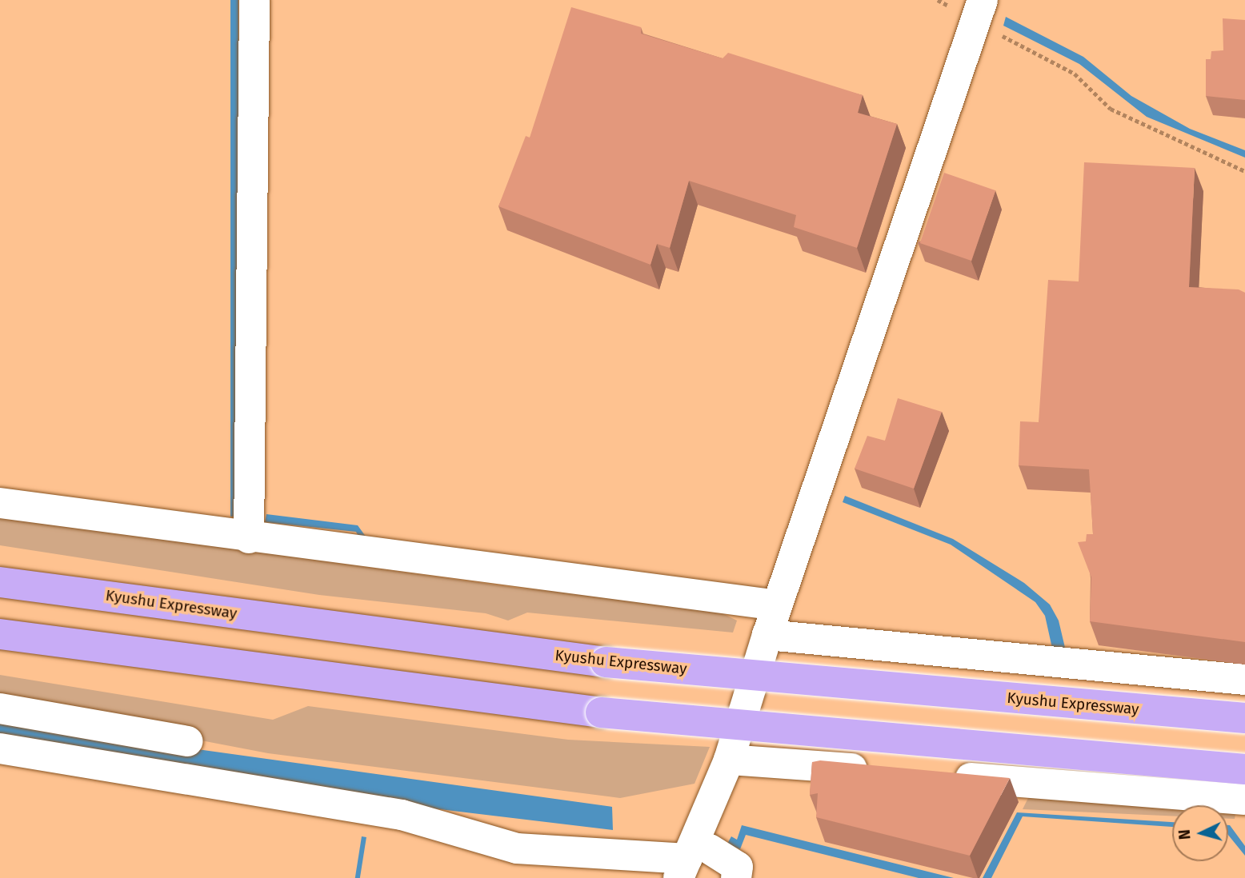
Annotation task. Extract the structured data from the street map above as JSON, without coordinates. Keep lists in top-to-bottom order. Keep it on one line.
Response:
{"streets":{"highway":["Kyushu Expressway"]},"north":"left"}
